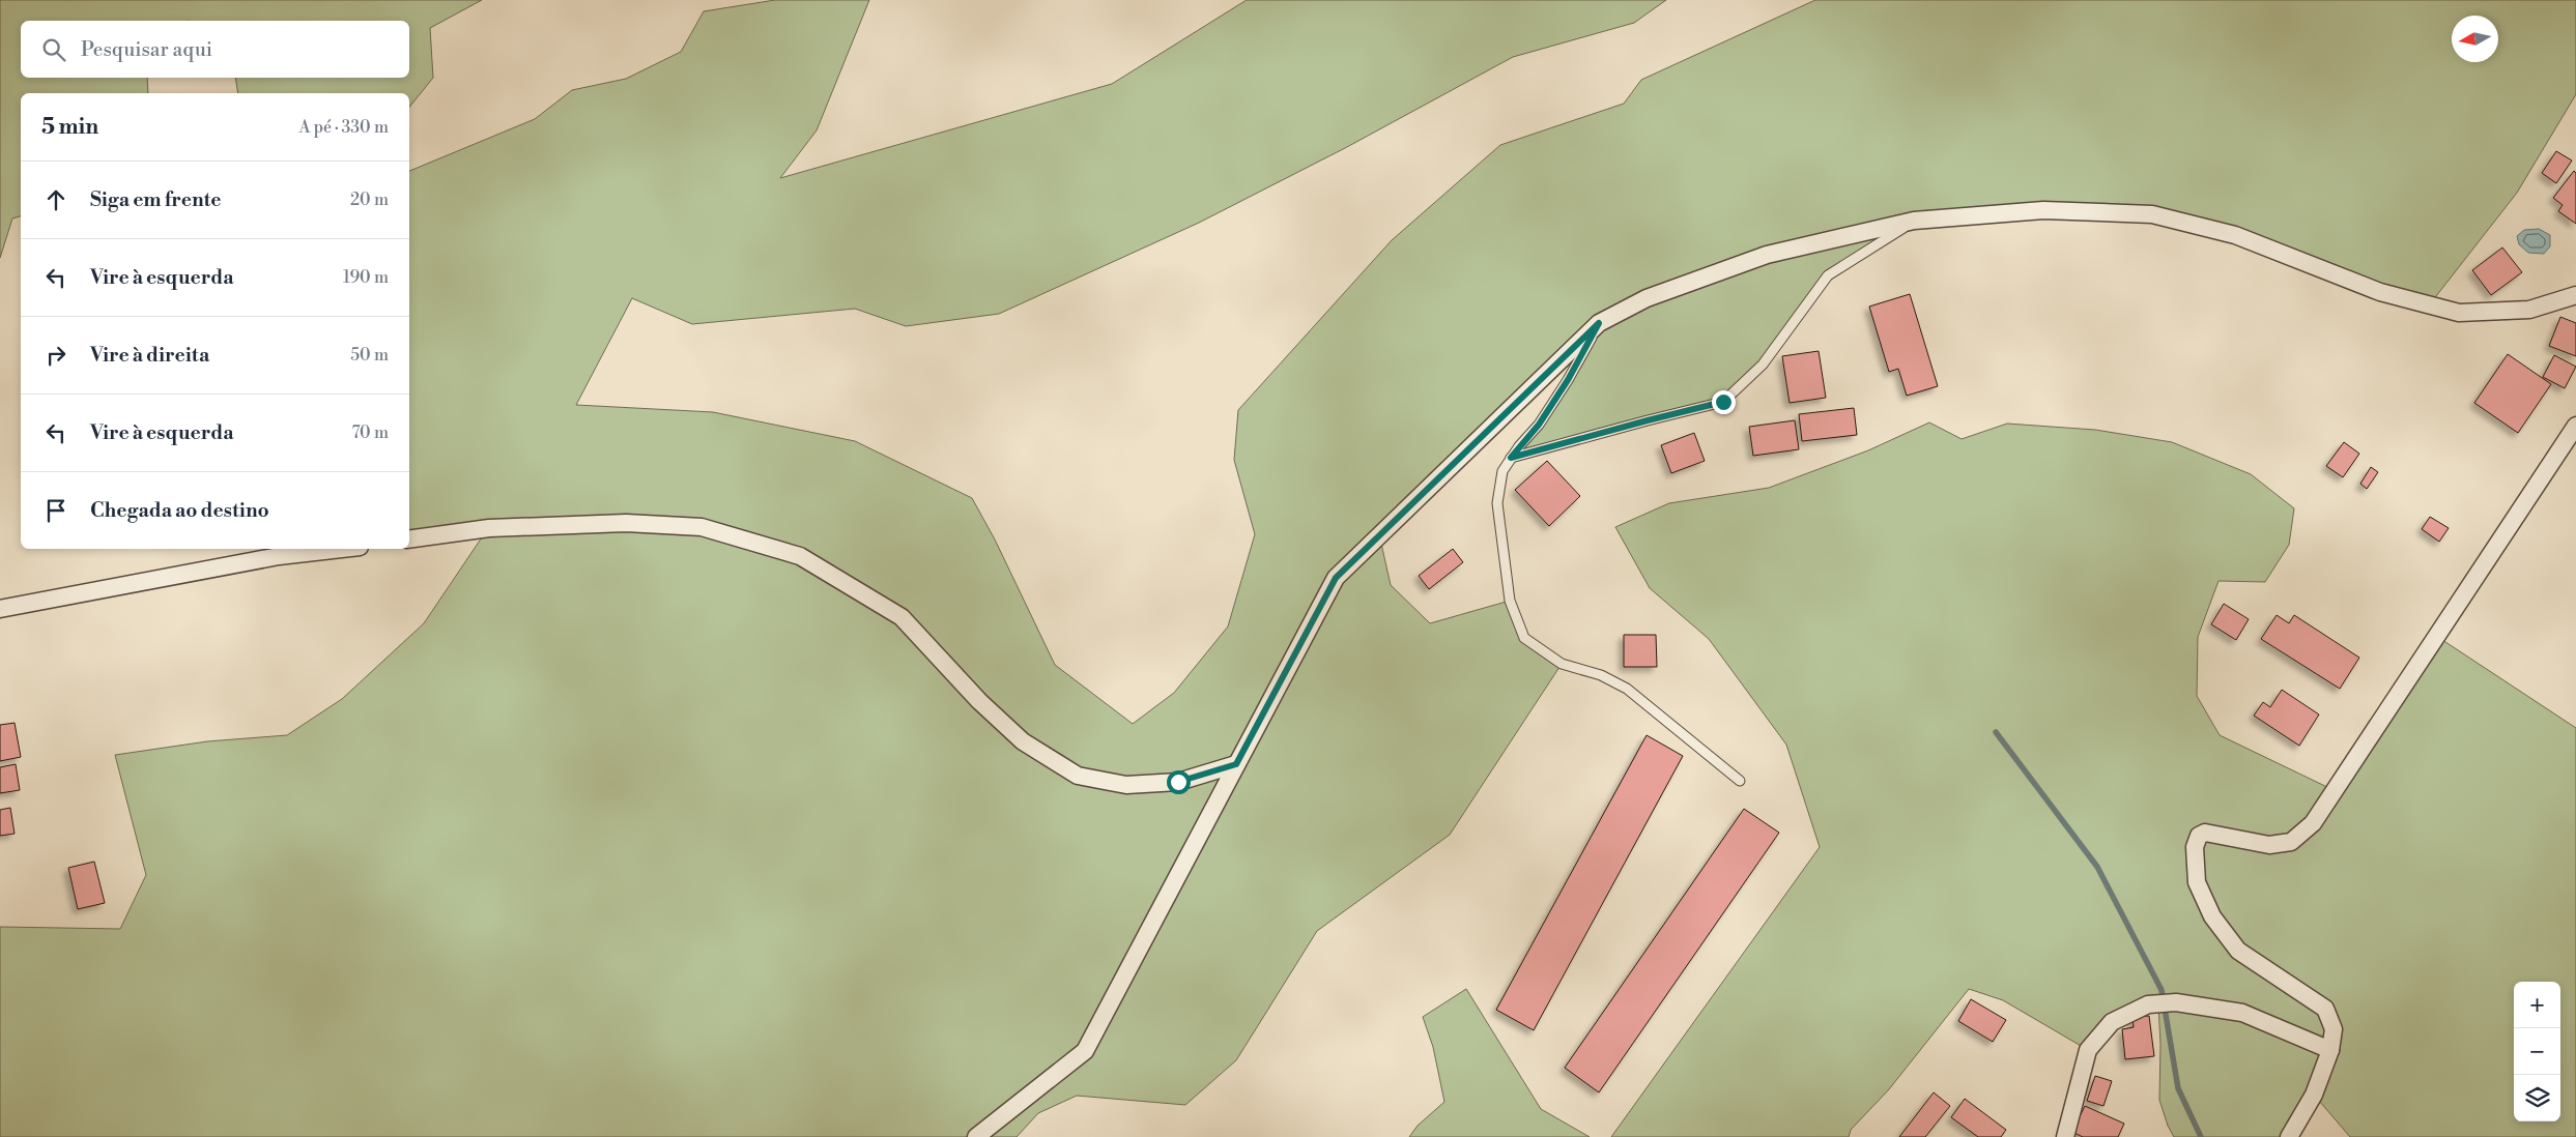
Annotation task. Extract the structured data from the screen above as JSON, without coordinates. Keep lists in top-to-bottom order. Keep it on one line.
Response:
{"north":"left","page":{"search":"Pesquisar aqui","heading":["5 min","A pé · 330 m"],"list":[["Siga em frente","20 m"],["Vire à esquerda","190 m"],["Vire à direita","50 m"],["Vire à esquerda","70 m"],"Chegada ao destino"],"map_buttons":["+","−"]}}
